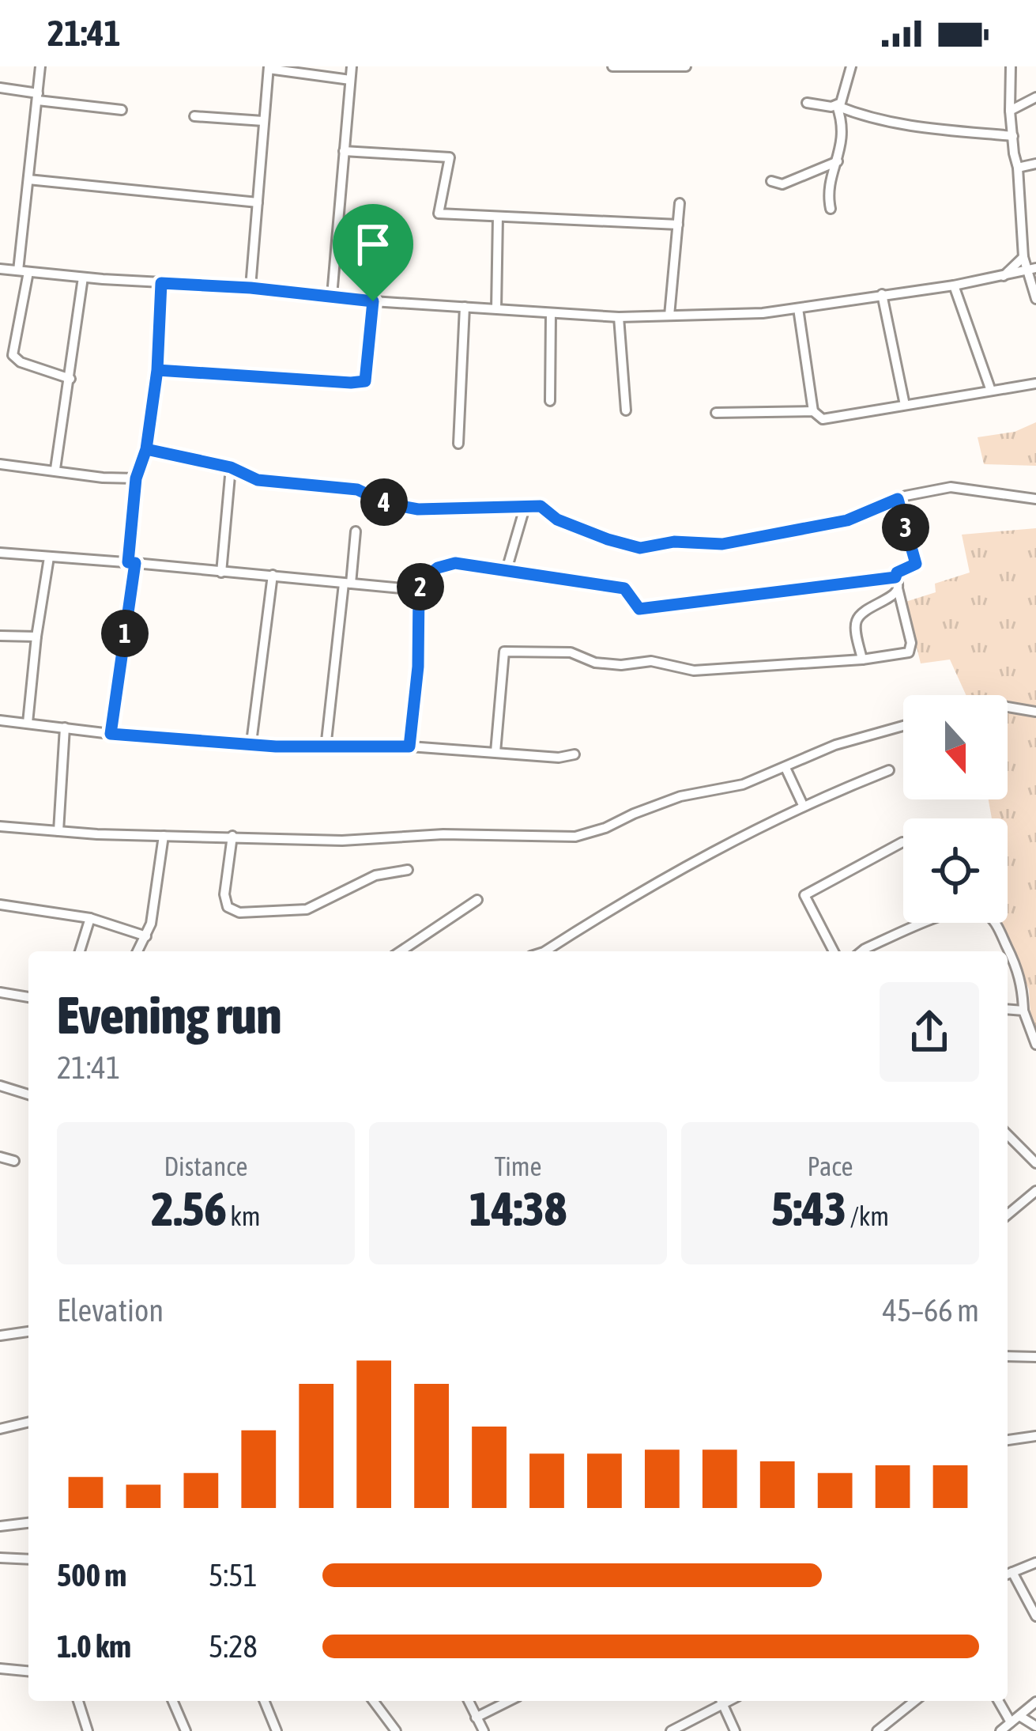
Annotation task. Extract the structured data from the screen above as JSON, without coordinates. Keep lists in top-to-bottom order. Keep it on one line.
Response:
{"north":"bottom","page":{"status":"21:41","pins":["4","3","2","1"],"heading":["Evening run","21:41"],"stats":[["Distance","2.56 km"],["Time","14:38"],["Pace","5:43 /km"]],"chart":["Elevation","45–66 m"],"list":[{"name":"500 m","note":"5:51"},{"name":"1.0 km","note":"5:28"}]}}
